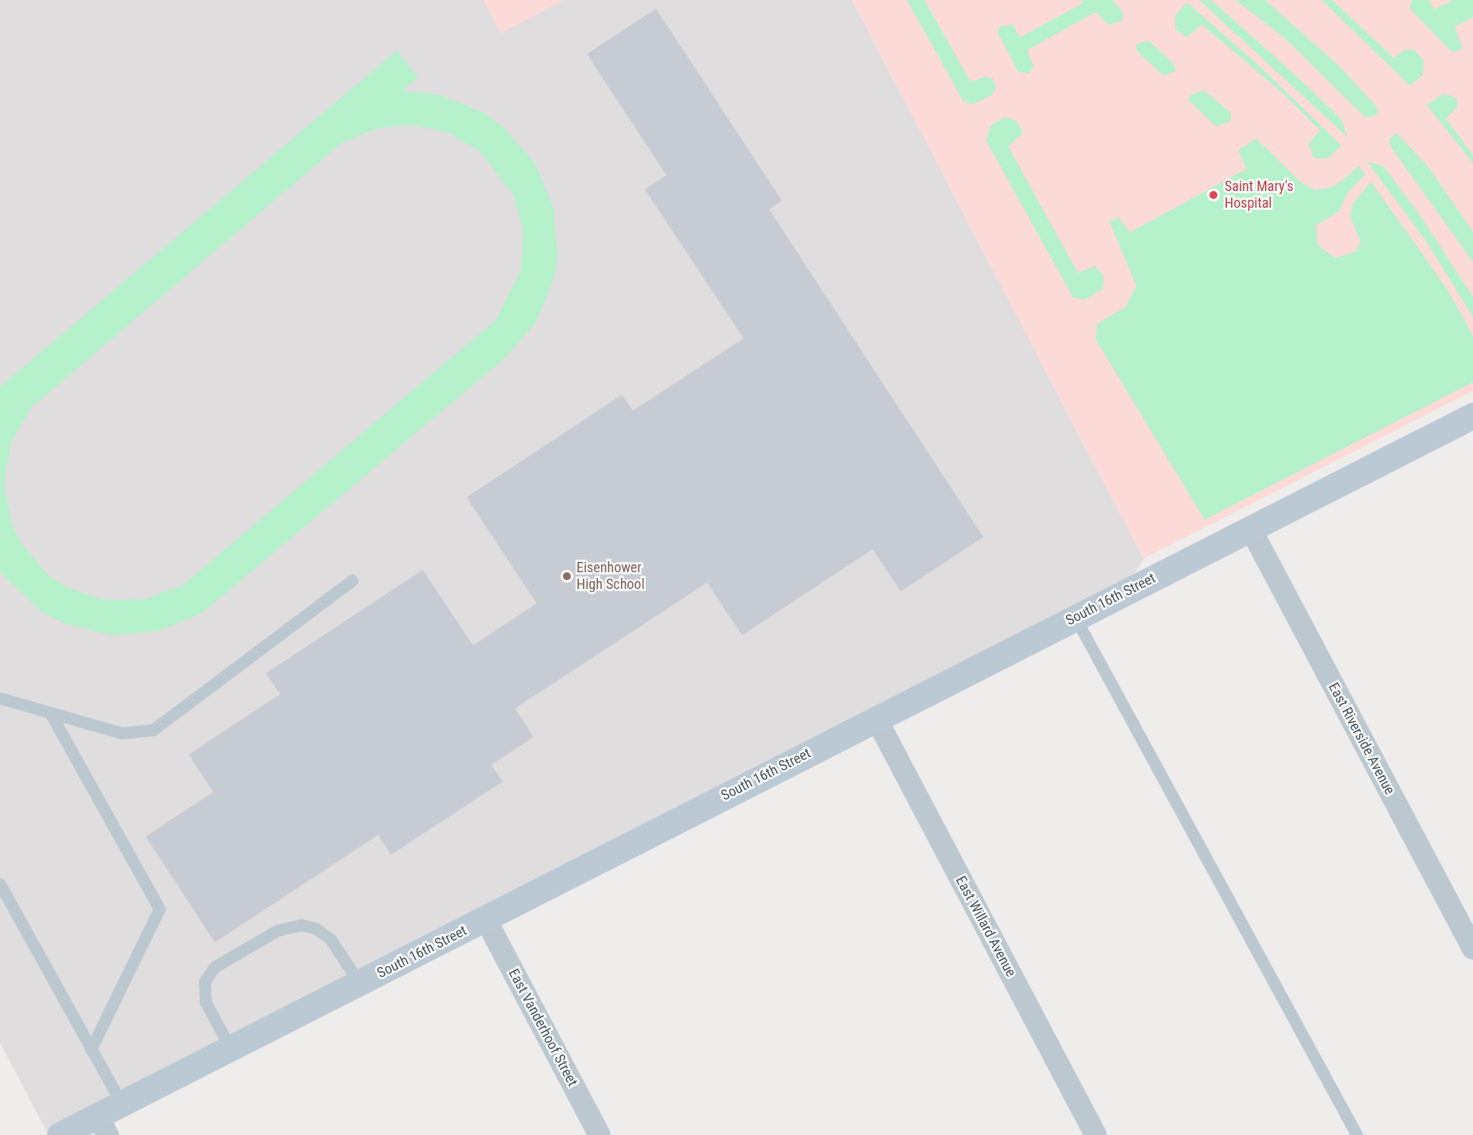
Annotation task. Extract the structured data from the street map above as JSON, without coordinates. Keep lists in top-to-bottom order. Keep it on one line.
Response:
{"streets":{"street":["South 16th Street","East Riverside Avenue","East Willard Avenue","East Vanderhoof Street"]},"crossings":[["South 16th Street","East Riverside Avenue"],["South 16th Street","East Willard Avenue"],["South 16th Street","East Vanderhoof Street"]],"places":["Saint Mary's Hospital","Eisenhower High School"]}
